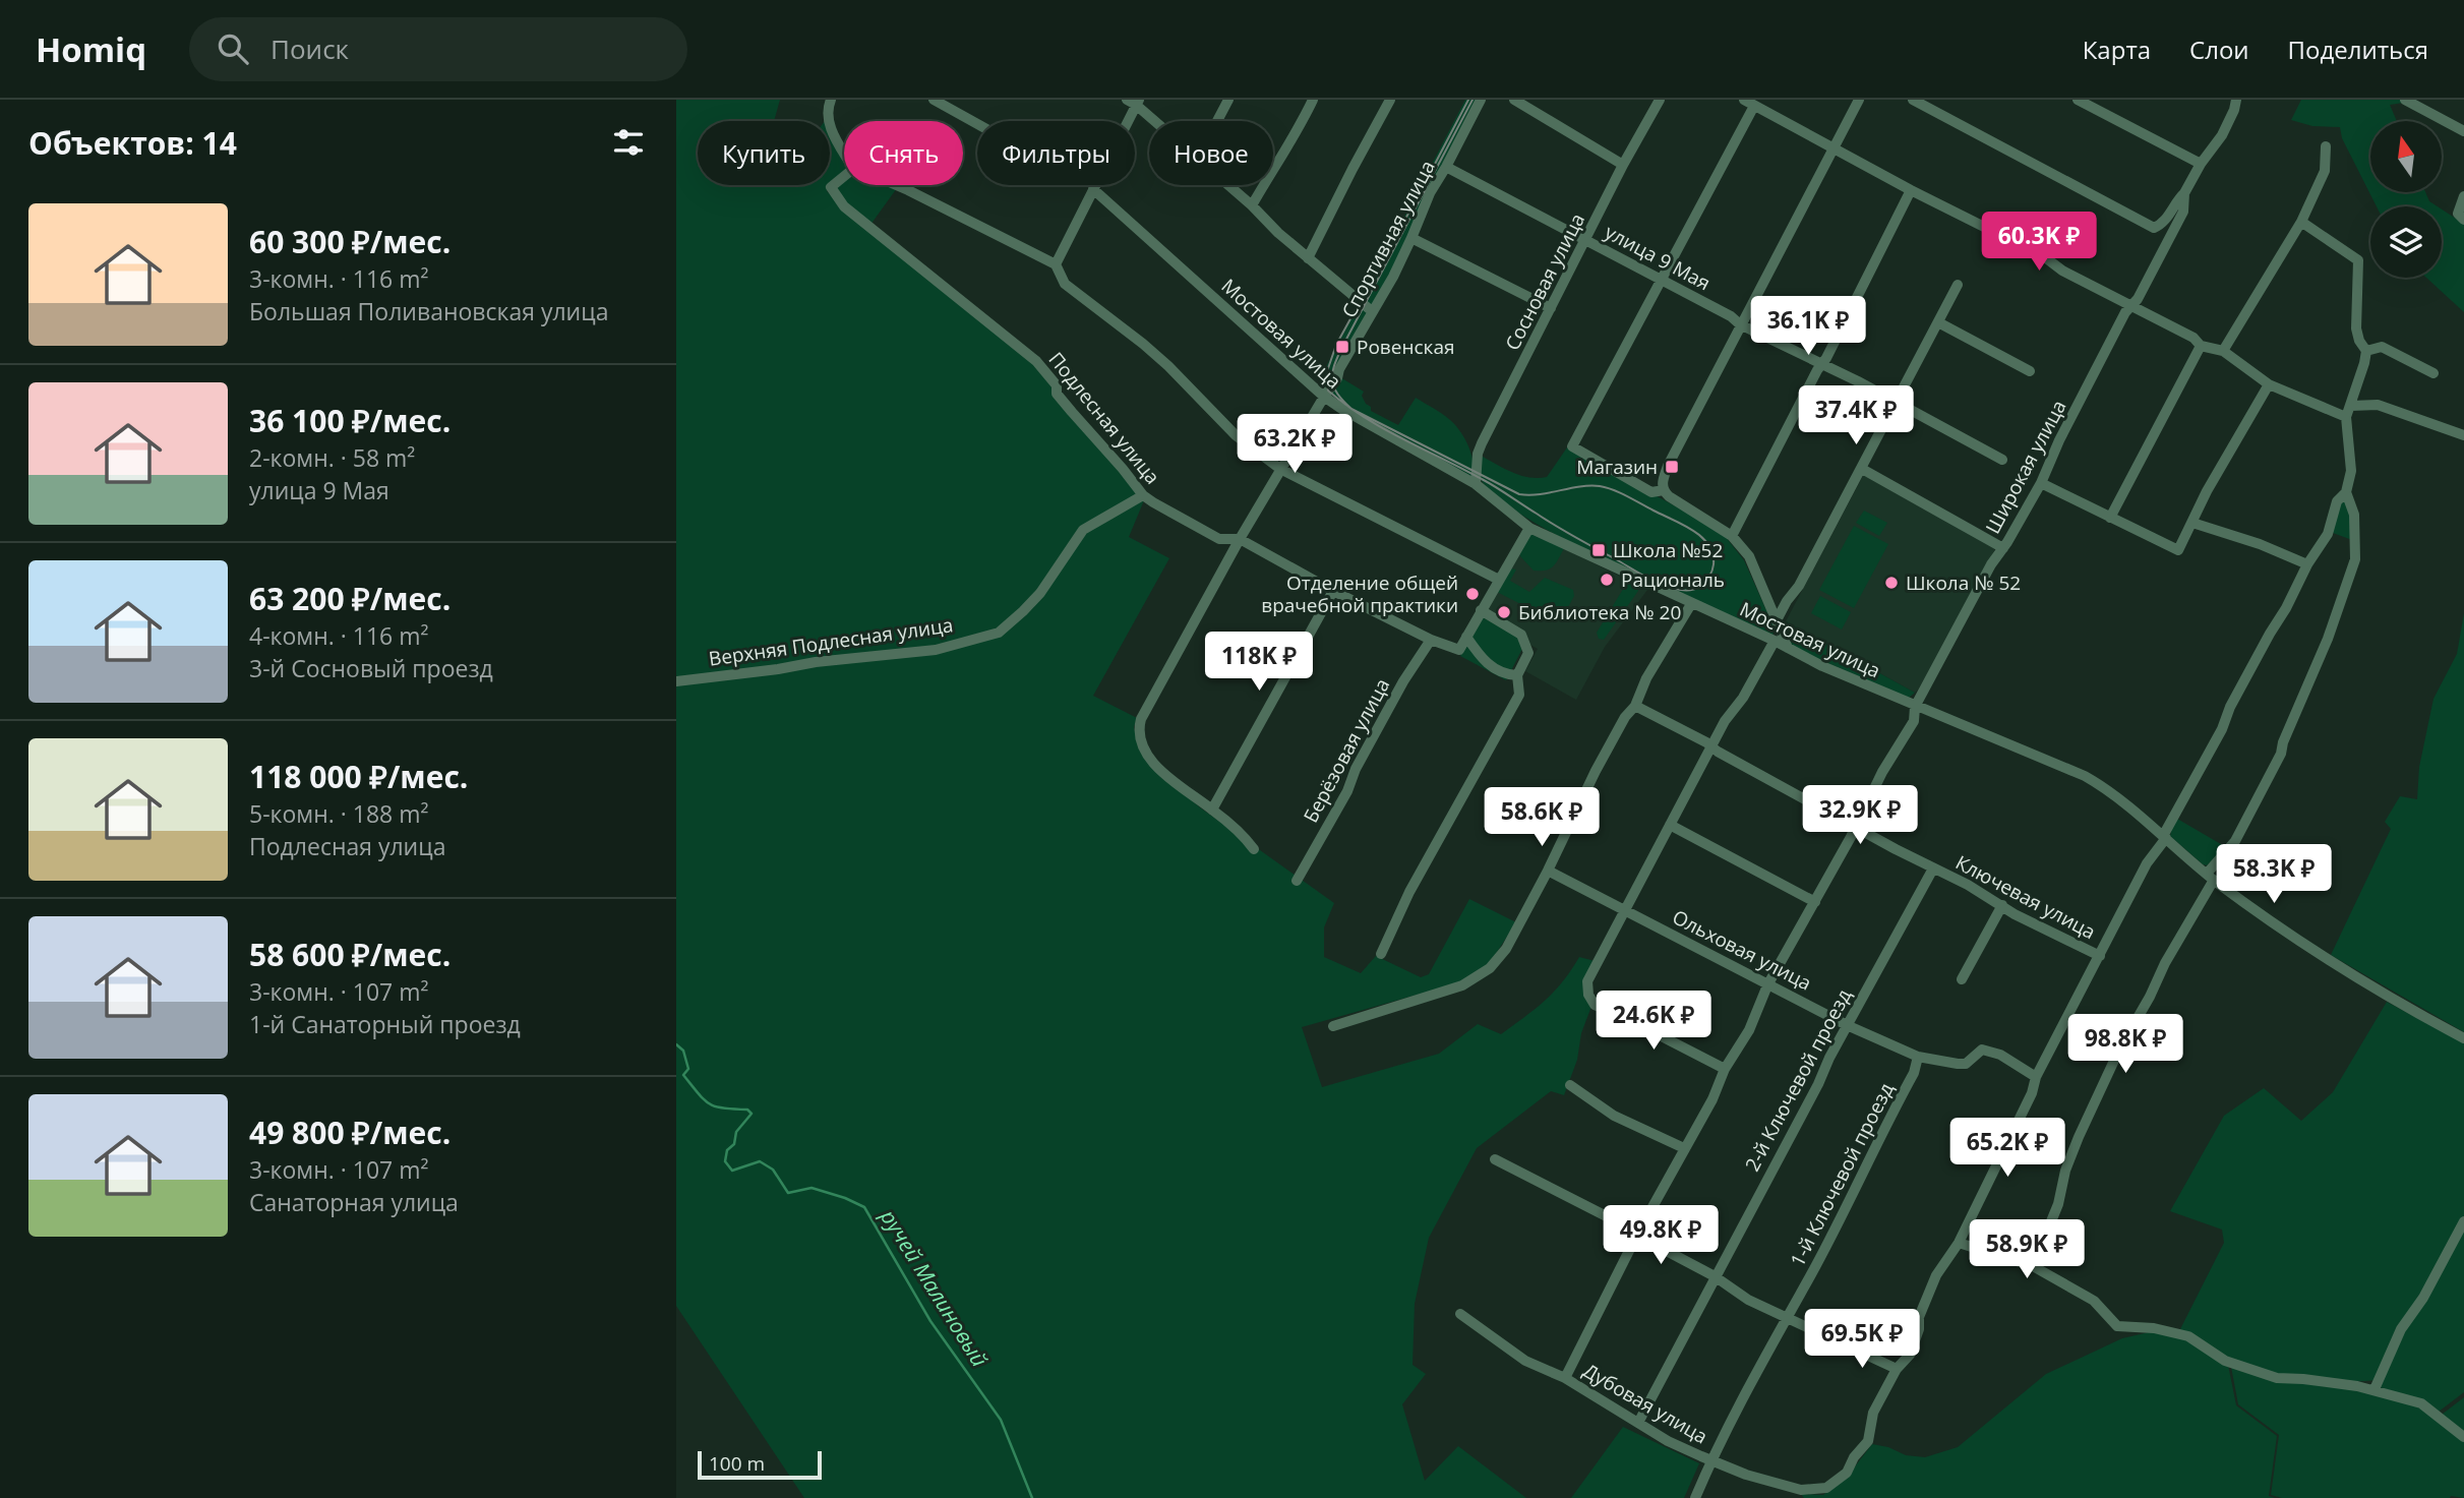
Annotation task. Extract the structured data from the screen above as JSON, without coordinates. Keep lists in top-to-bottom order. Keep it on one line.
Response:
{"streets":{"street":["Спортивная улица","улица 9 Мая","Сосновая улица","Мостовая улица","Подлесная улица","Широкая улица","Верхняя Подлесная улица","Берёзовая улица","Ключевая улица","Ольховая улица","2-й Ключевой проезд","1-й Ключевой проезд","Дубовая улица"]},"crossings":[["Спортивная улица","улица 9 Мая"],["Спортивная улица","Мостовая улица"],["Спортивная улица","Подлесная улица"],["улица 9 Мая","Сосновая улица"],["Сосновая улица","Мостовая улица"],["Мостовая улица","Широкая улица"],["Подлесная улица","Верхняя Подлесная улица"],["Подлесная улица","Берёзовая улица"],["Широкая улица","Ключевая улица"],["Широкая улица","Ольховая улица"],["Широкая улица","Дубовая улица"],["Ключевая улица","2-й Ключевой проезд"],["Ольховая улица","2-й Ключевой проезд"],["Ольховая улица","1-й Ключевой проезд"],["2-й Ключевой проезд","Дубовая улица"],["1-й Ключевой проезд","Дубовая улица"]],"water":["ручей Малиновый"],"places":{"transit":["Ровенская","Магазин","Школа №52"],"other":["Рациональ","Школа № 52","Отделение общей врачебной практики","Библиотека № 20"]},"scale_bar":"100 m","north":"top","page":{"header":"Homiq","search":"Поиск","nav":["Карта","Слои","Поделиться"],"heading":"Объектов: 14","chip":["Купить","Снять","Фильтры","Новое"],"list":[{"name":"60 300 ₽/мес.","note":"3-комн. · 116 m² · Большая Поливановская улица"},{"name":"36 100 ₽/мес.","note":"2-комн. · 58 m² · улица 9 Мая"},{"name":"63 200 ₽/мес.","note":"4-комн. · 116 m² · 3-й Сосновый проезд"},{"name":"118 000 ₽/мес.","note":"5-комн. · 188 m² · Подлесная улица"},{"name":"58 600 ₽/мес.","note":"3-комн. · 107 m² · 1-й Санаторный проезд"},{"name":"49 800 ₽/мес.","note":"3-комн. · 107 m² · Санаторная улица"}],"price":["60.3K ₽","36.1K ₽","37.4K ₽","63.2K ₽","118K ₽","32.9K ₽","58.6K ₽","58.3K ₽","24.6K ₽","98.8K ₽","65.2K ₽","49.8K ₽","58.9K ₽","69.5K ₽"],"scale":"100 m"}}
